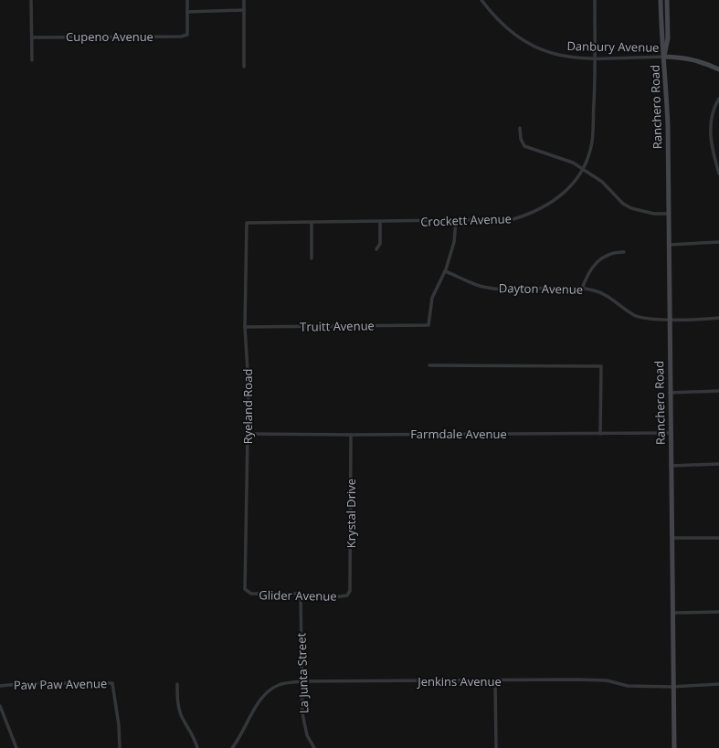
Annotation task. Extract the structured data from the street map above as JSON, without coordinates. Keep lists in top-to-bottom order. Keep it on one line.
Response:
{"streets":{"main road":["Danbury Avenue","Ranchero Road"],"street":["Cupeno Avenue","Crockett Avenue","Dayton Avenue","Truitt Avenue","Ryeland Road","Farmdale Avenue","Krystal Drive","Glider Avenue","La Junta Street","Jenkins Avenue","Paw Paw Avenue"]},"crossings":[["Danbury Avenue","Ranchero Road"],["Danbury Avenue","Crockett Avenue"],["Ranchero Road","Dayton Avenue"],["Ranchero Road","Farmdale Avenue"],["Ranchero Road","Jenkins Avenue"],["Crockett Avenue","Ryeland Road"],["Dayton Avenue","Truitt Avenue"],["Truitt Avenue","Ryeland Road"],["Ryeland Road","Farmdale Avenue"],["Ryeland Road","Glider Avenue"],["Farmdale Avenue","Krystal Drive"],["Krystal Drive","Glider Avenue"],["Glider Avenue","La Junta Street"],["La Junta Street","Jenkins Avenue"]]}
